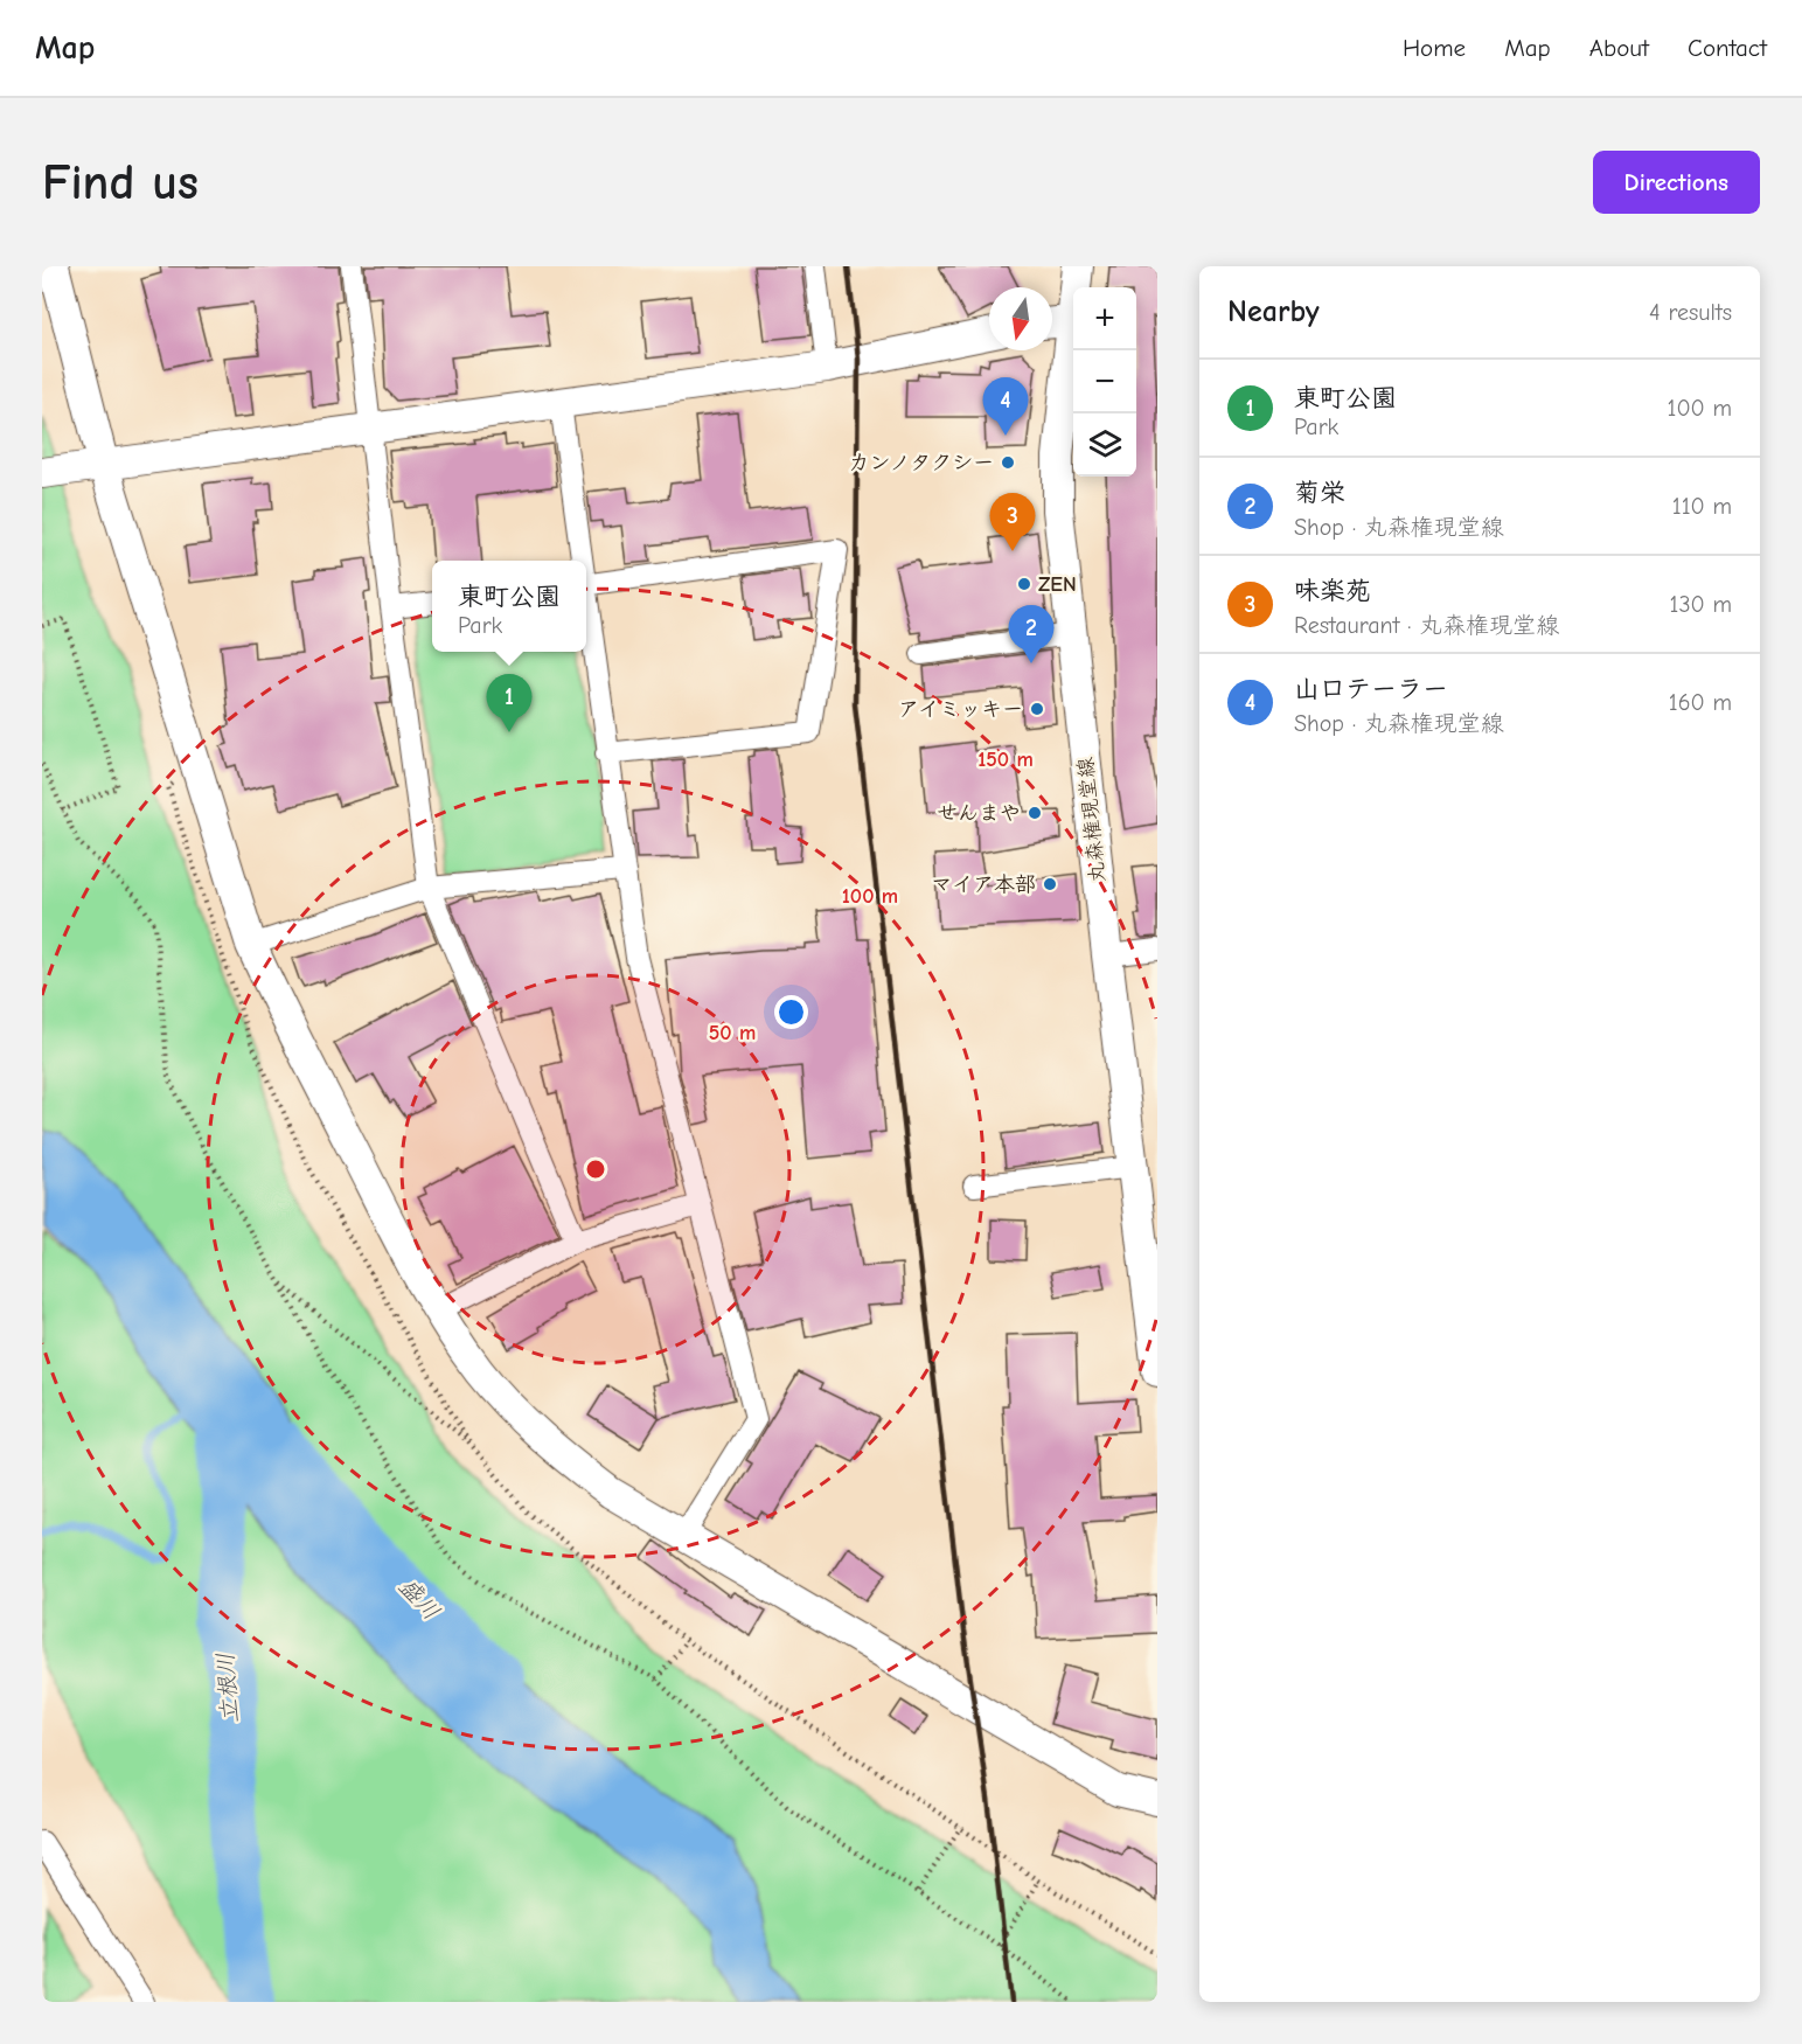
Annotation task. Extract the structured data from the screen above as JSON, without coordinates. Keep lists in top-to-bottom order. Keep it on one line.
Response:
{"streets":{"street":["丸森権現堂線"]},"water":["盛川","立根川"],"places":["カンノタクシー","ZEN","アイミッキー","せんまや","マイア本部"],"north":"bottom","page":{"header":"Map","nav":["Home","Map","About","Contact"],"buttons":"Directions","title":"Find us","heading":["Nearby","4 results"],"map_buttons":["+","−"],"list":[{"mark":"1","name":"東町公園","note":"Park","value":"100 m"},{"mark":"2","name":"菊栄","note":"Shop · 丸森権現堂線","value":"110 m"},{"mark":"3","name":"味楽苑","note":"Restaurant · 丸森権現堂線","value":"130 m"},{"mark":"4","name":"山口テーラー","note":"Shop · 丸森権現堂線","value":"160 m"}],"pins":["4","3","2","1"],"popup":["東町公園","Park"]},"rings":["150 m","100 m","50 m"]}
